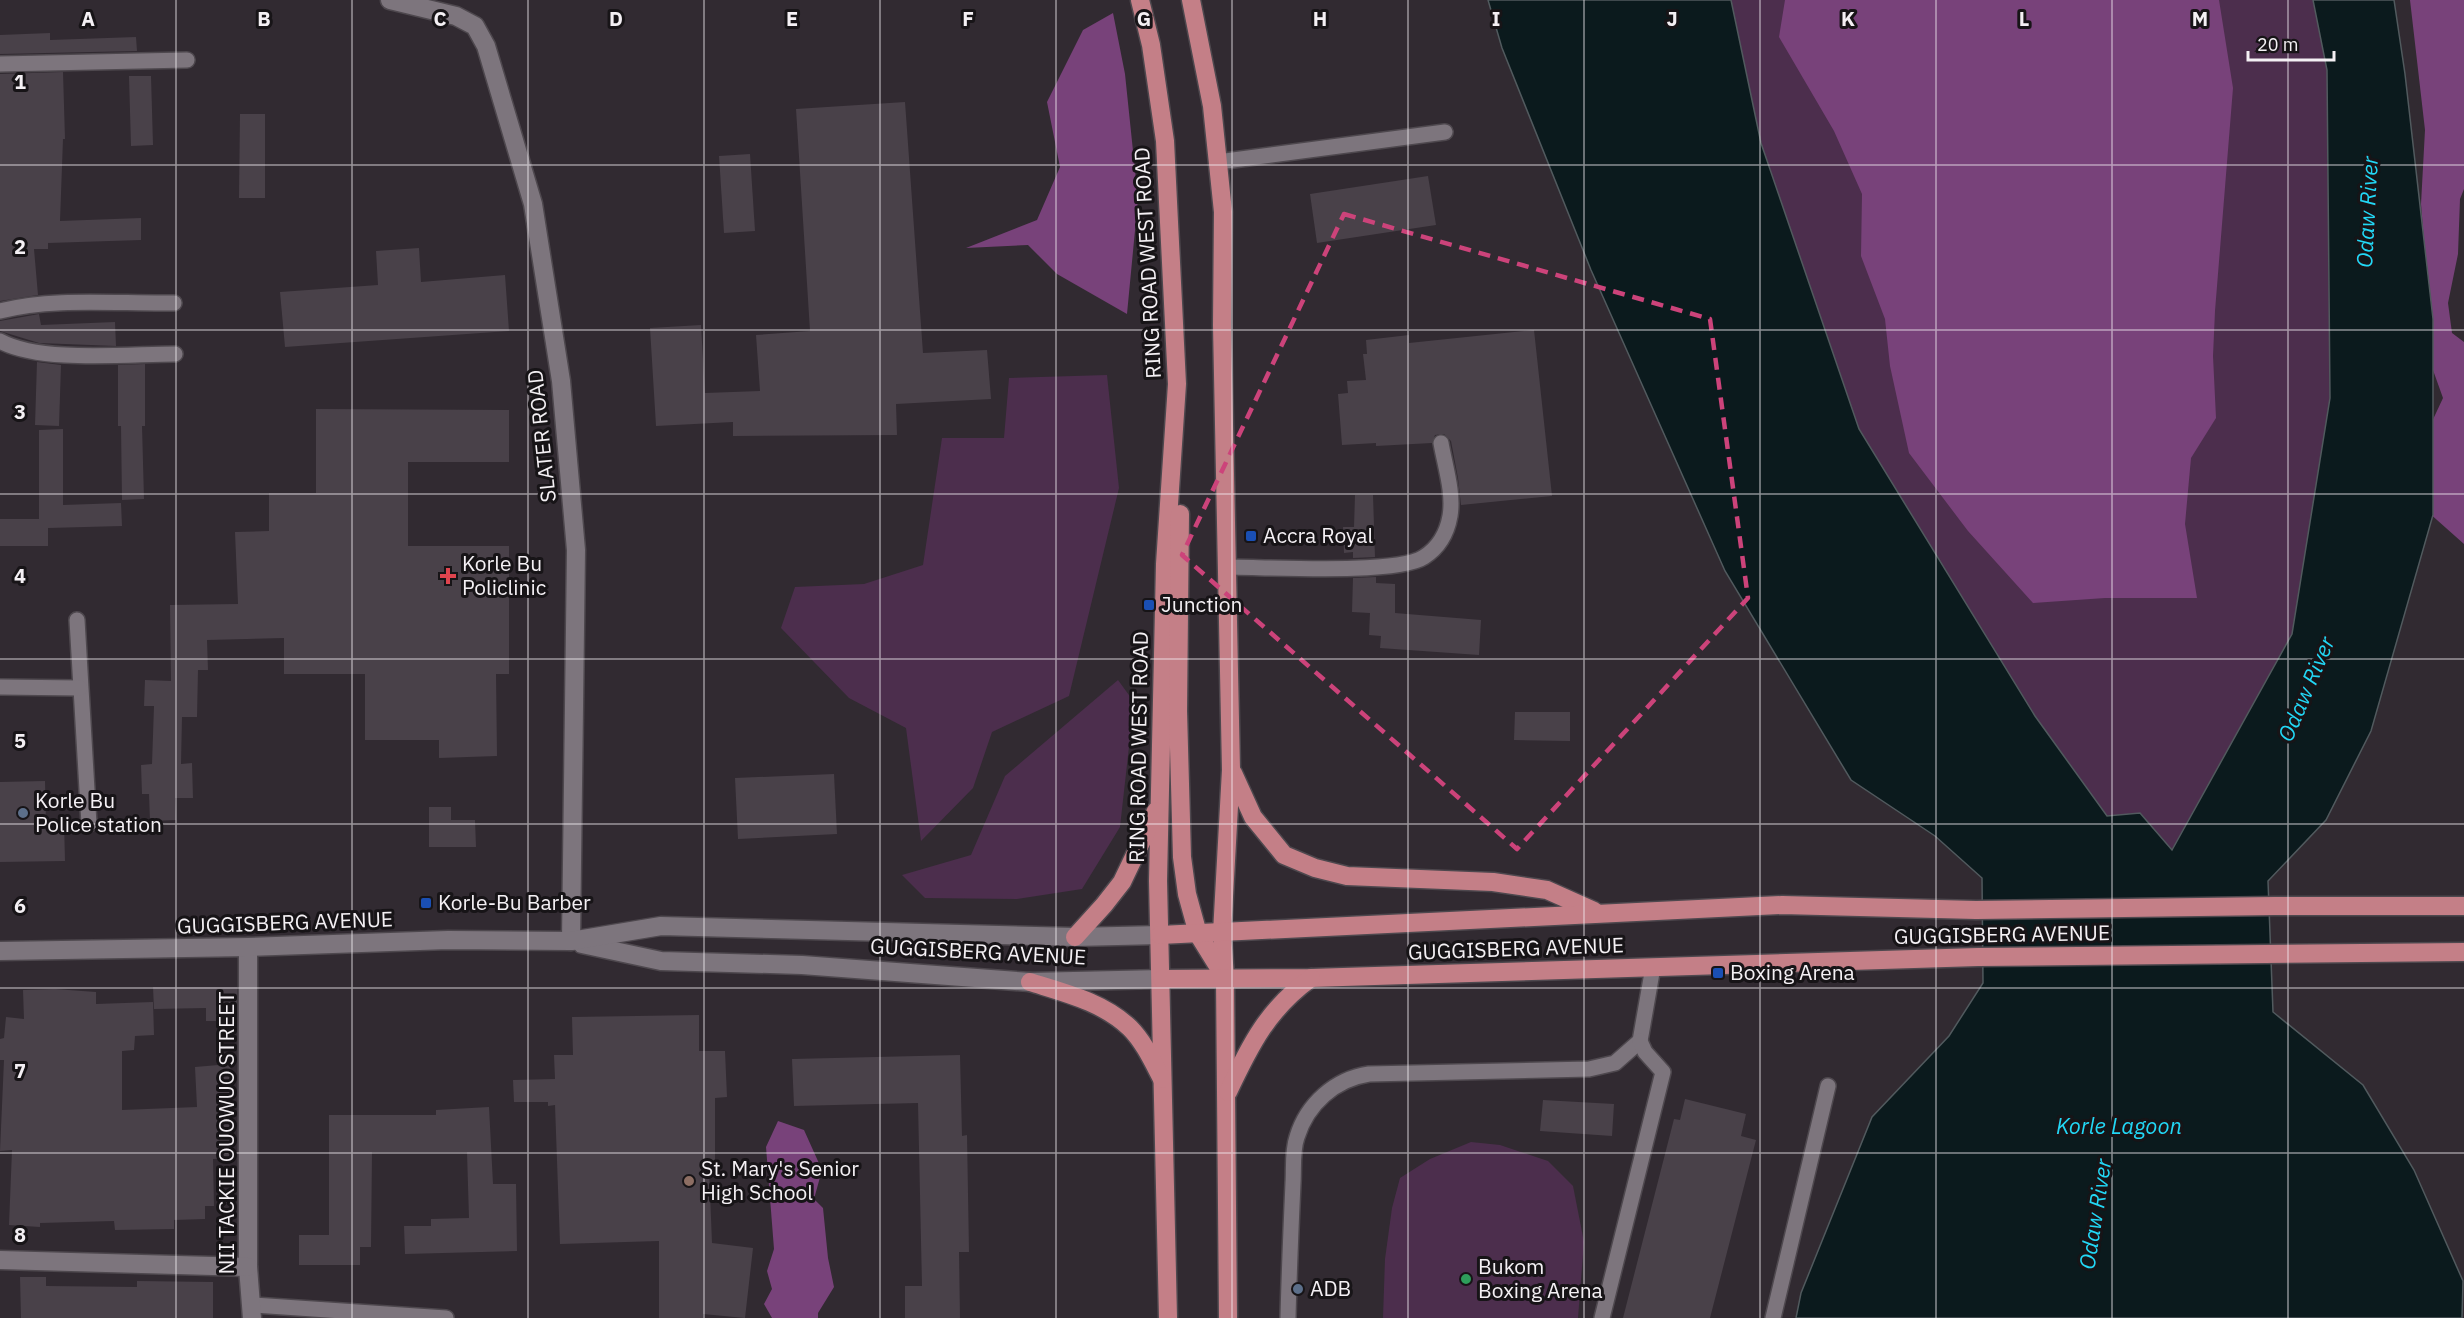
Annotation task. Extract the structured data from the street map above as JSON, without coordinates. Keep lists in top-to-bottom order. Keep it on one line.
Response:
{"streets":{"main road":["RING ROAD WEST ROAD","SLATER ROAD","GUGGISBERG AVENUE","NII TACKIE OUOWUO STREET"]},"crossings":[["RING ROAD WEST ROAD","GUGGISBERG AVENUE"],["SLATER ROAD","GUGGISBERG AVENUE"],["GUGGISBERG AVENUE","NII TACKIE OUOWUO STREET"]],"water":["Odaw River","Korle Lagoon"],"places":{"transit":["Accra Royal","Junction","Korle-Bu Barber","Boxing Arena"],"health":["Korle Bu Policlinic"],"other":["Korle Bu Police station","St. Mary's Senior High School","Bukom Boxing Arena","ADB"]},"scale_bar":"20 m","grid":{"columns":["A","B","C","D","E","F","G","H","I","J","K","L","M"],"rows":["1","2","3","4","5","6","7","8"]}}
